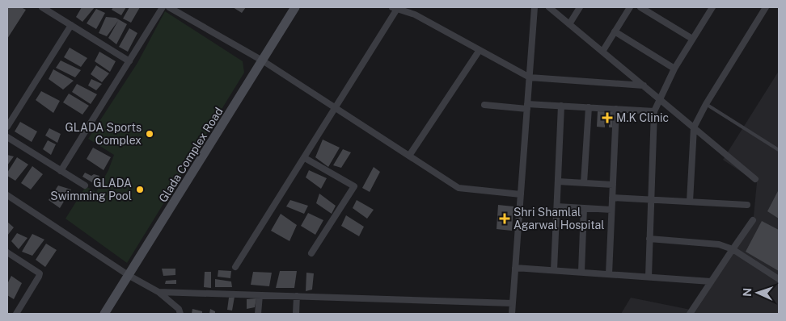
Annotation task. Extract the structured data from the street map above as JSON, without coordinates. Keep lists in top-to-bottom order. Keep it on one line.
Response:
{"streets":{"street":["Glada Complex Road"]},"places":{"health":["M.K Clinic","Shri Shamlal Agarwal Hospital"],"other":["GLADA Sports Complex","GLADA Swimming Pool"]},"north":"left"}
